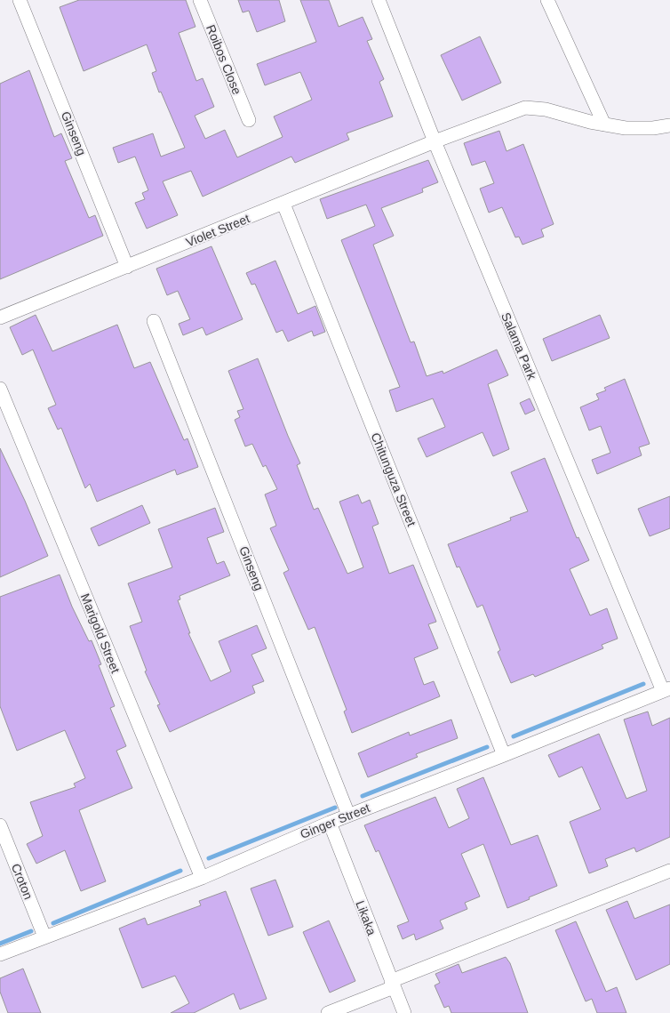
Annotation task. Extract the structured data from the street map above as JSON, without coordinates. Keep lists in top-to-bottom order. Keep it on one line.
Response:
{"streets":{"street":["Roibos Close","Ginseng","Violet Street","Salama Park","Chitunguza Street","Marigold Street","Ginger Street","Croton","Likaka"]},"crossings":[["Ginseng","Violet Street"],["Ginseng","Ginger Street"],["Violet Street","Salama Park"],["Violet Street","Chitunguza Street"],["Salama Park","Ginger Street"],["Chitunguza Street","Ginger Street"],["Marigold Street","Ginger Street"],["Ginger Street","Croton"],["Ginger Street","Likaka"]]}
